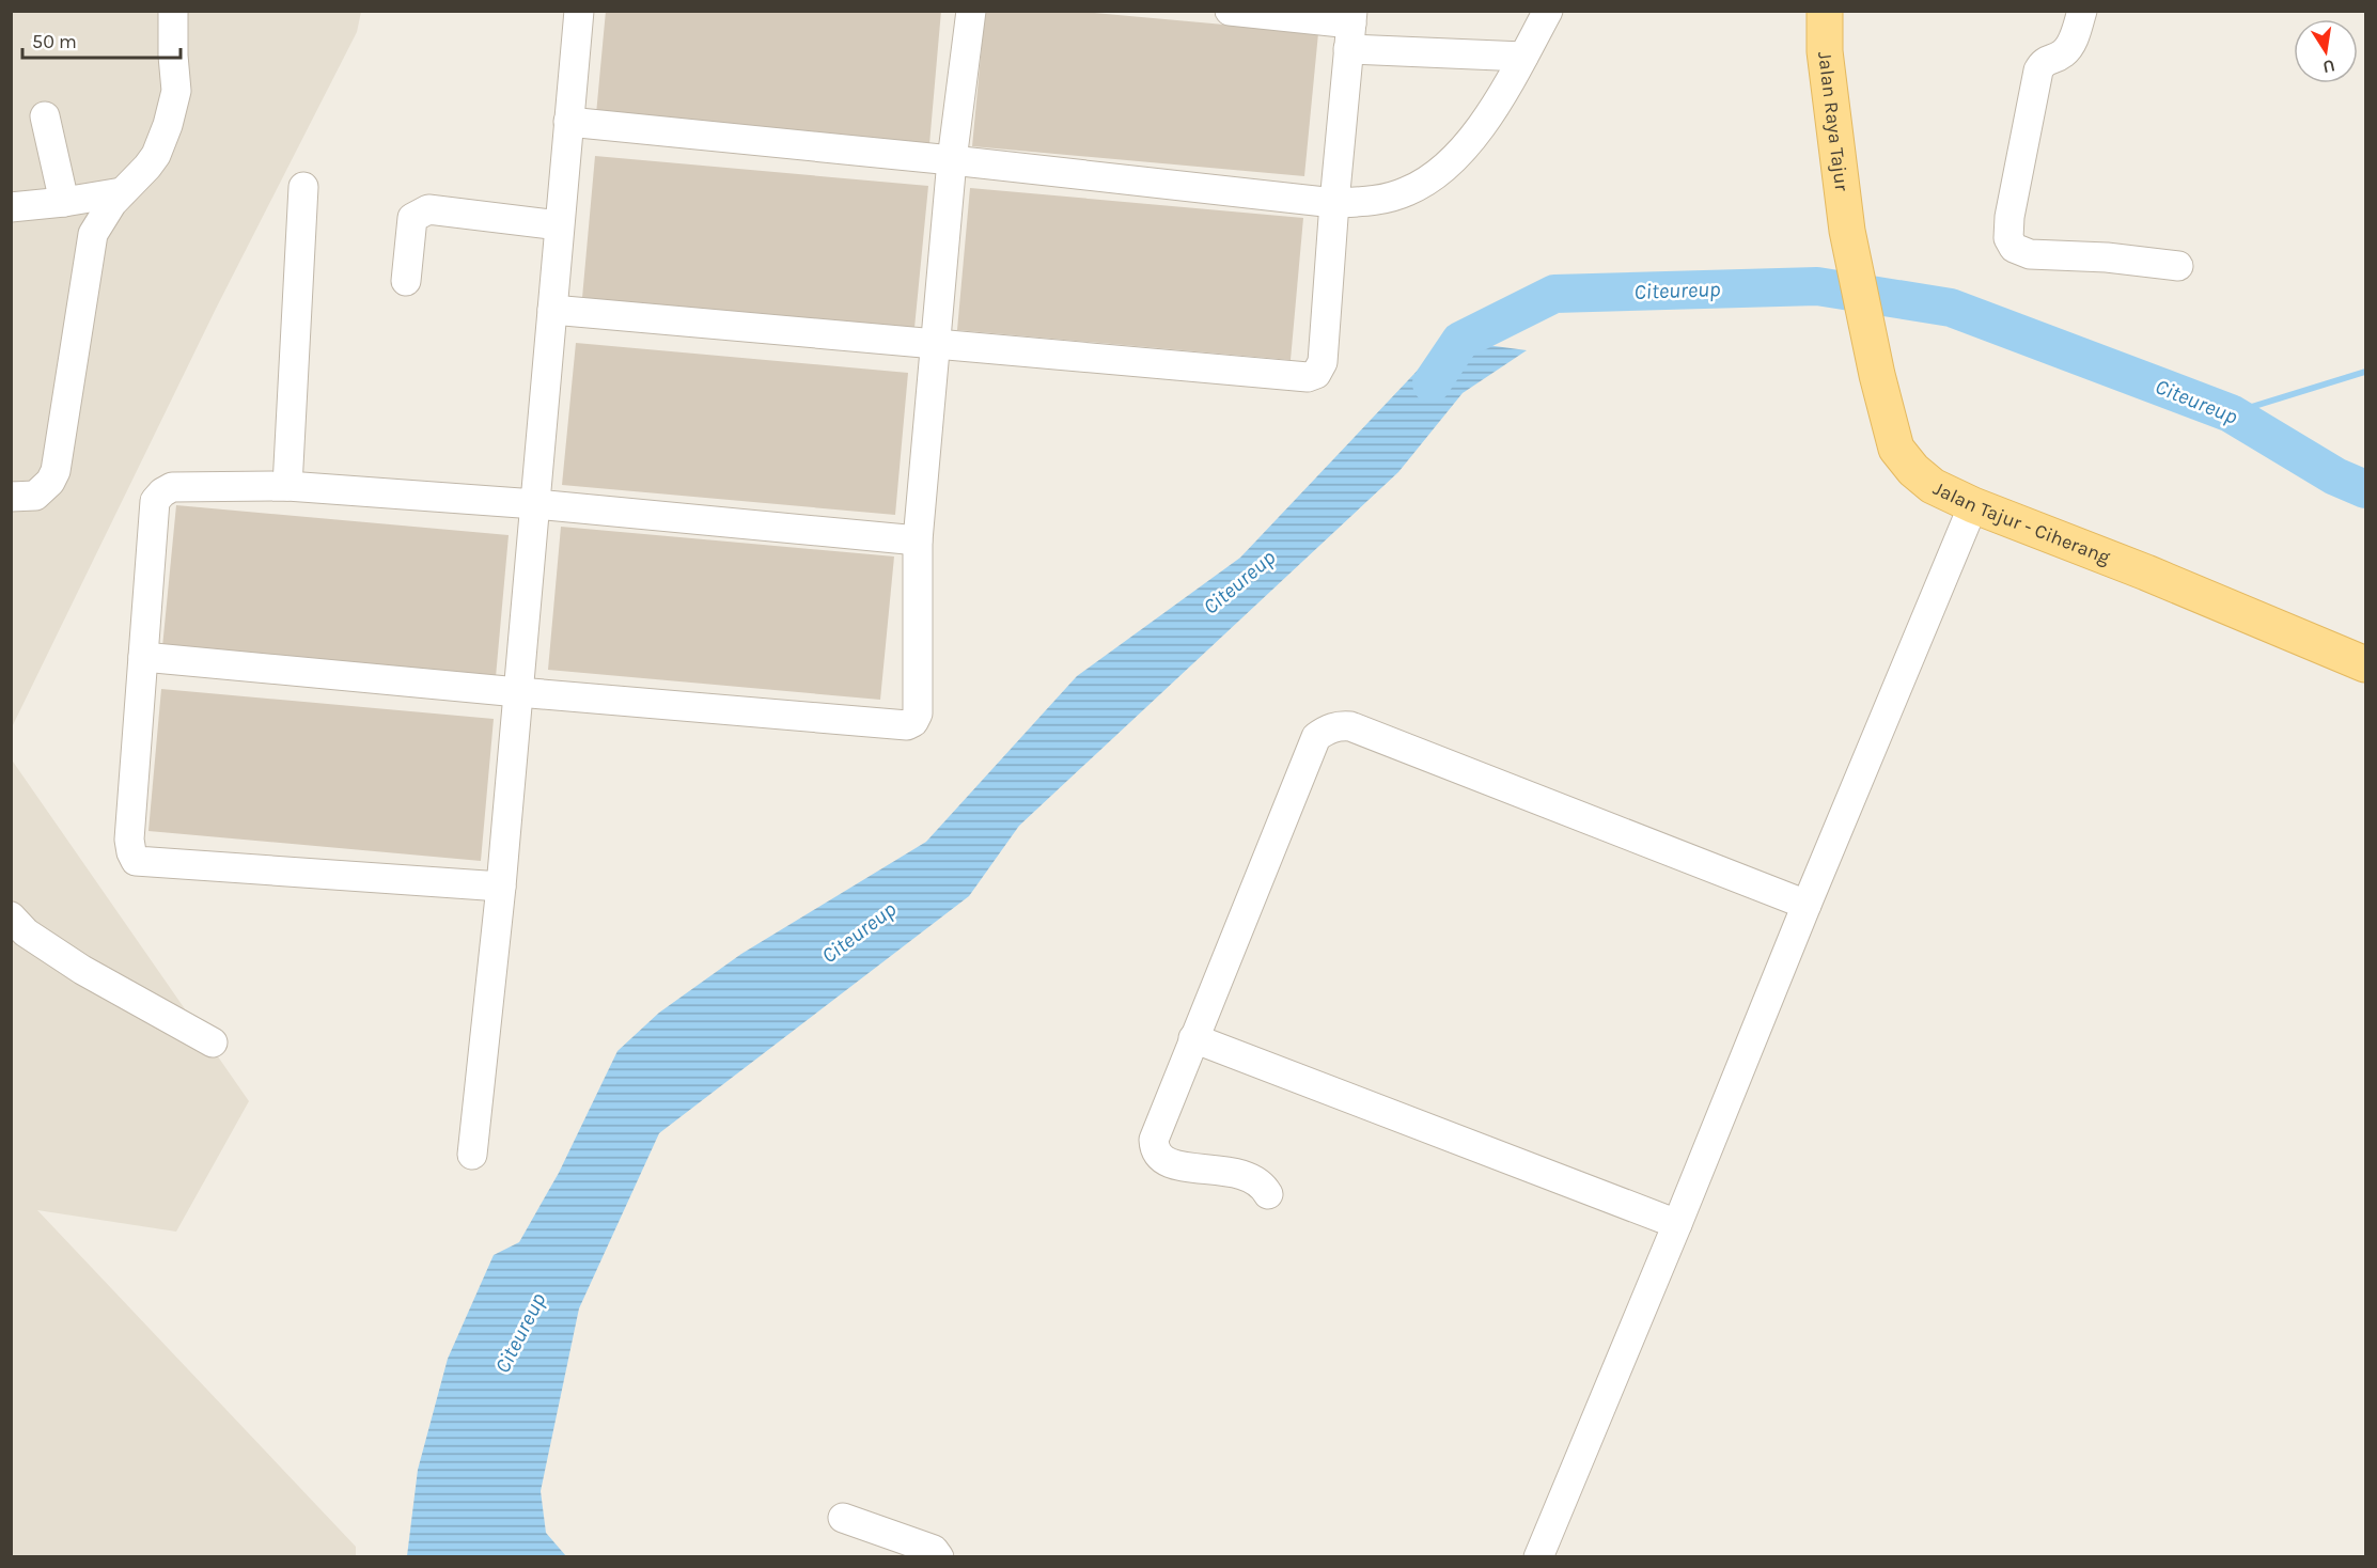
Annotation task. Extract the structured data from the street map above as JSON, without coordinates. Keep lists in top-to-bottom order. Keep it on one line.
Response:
{"streets":{"main road":["Jalan Raya Tajur","Jalan Tajur - Ciherang"]},"crossings":[["Jalan Raya Tajur","Jalan Tajur - Ciherang"]],"water":["Citeureup"],"scale_bar":"50 m","north":"bottom"}
